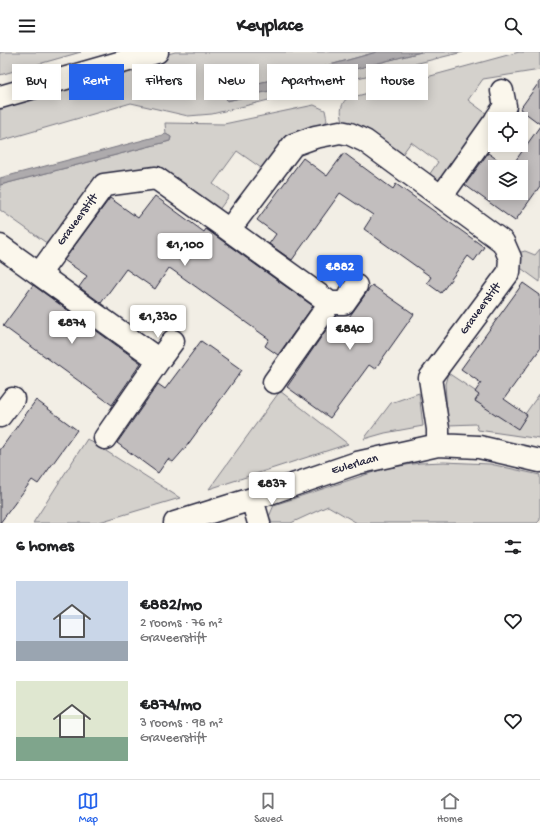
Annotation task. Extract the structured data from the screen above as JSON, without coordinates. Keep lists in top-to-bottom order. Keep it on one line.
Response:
{"streets":{"main road":["Graveerstift","Eulerlaan"]},"crossings":[["Graveerstift","Eulerlaan"]],"page":{"header":"Keyplace","chip":["Buy","Rent","Filters","New","Apartment","House"],"price":["€1,100","€882","€1,330","€874","€840","€837"],"heading":"6 homes","list":[{"name":"€882/mo","note":"2 rooms · 76 m² · Graveerstift"},{"name":"€874/mo","note":"3 rooms · 98 m² · Graveerstift"}],"tabs":["Map","Saved","Home"]}}
